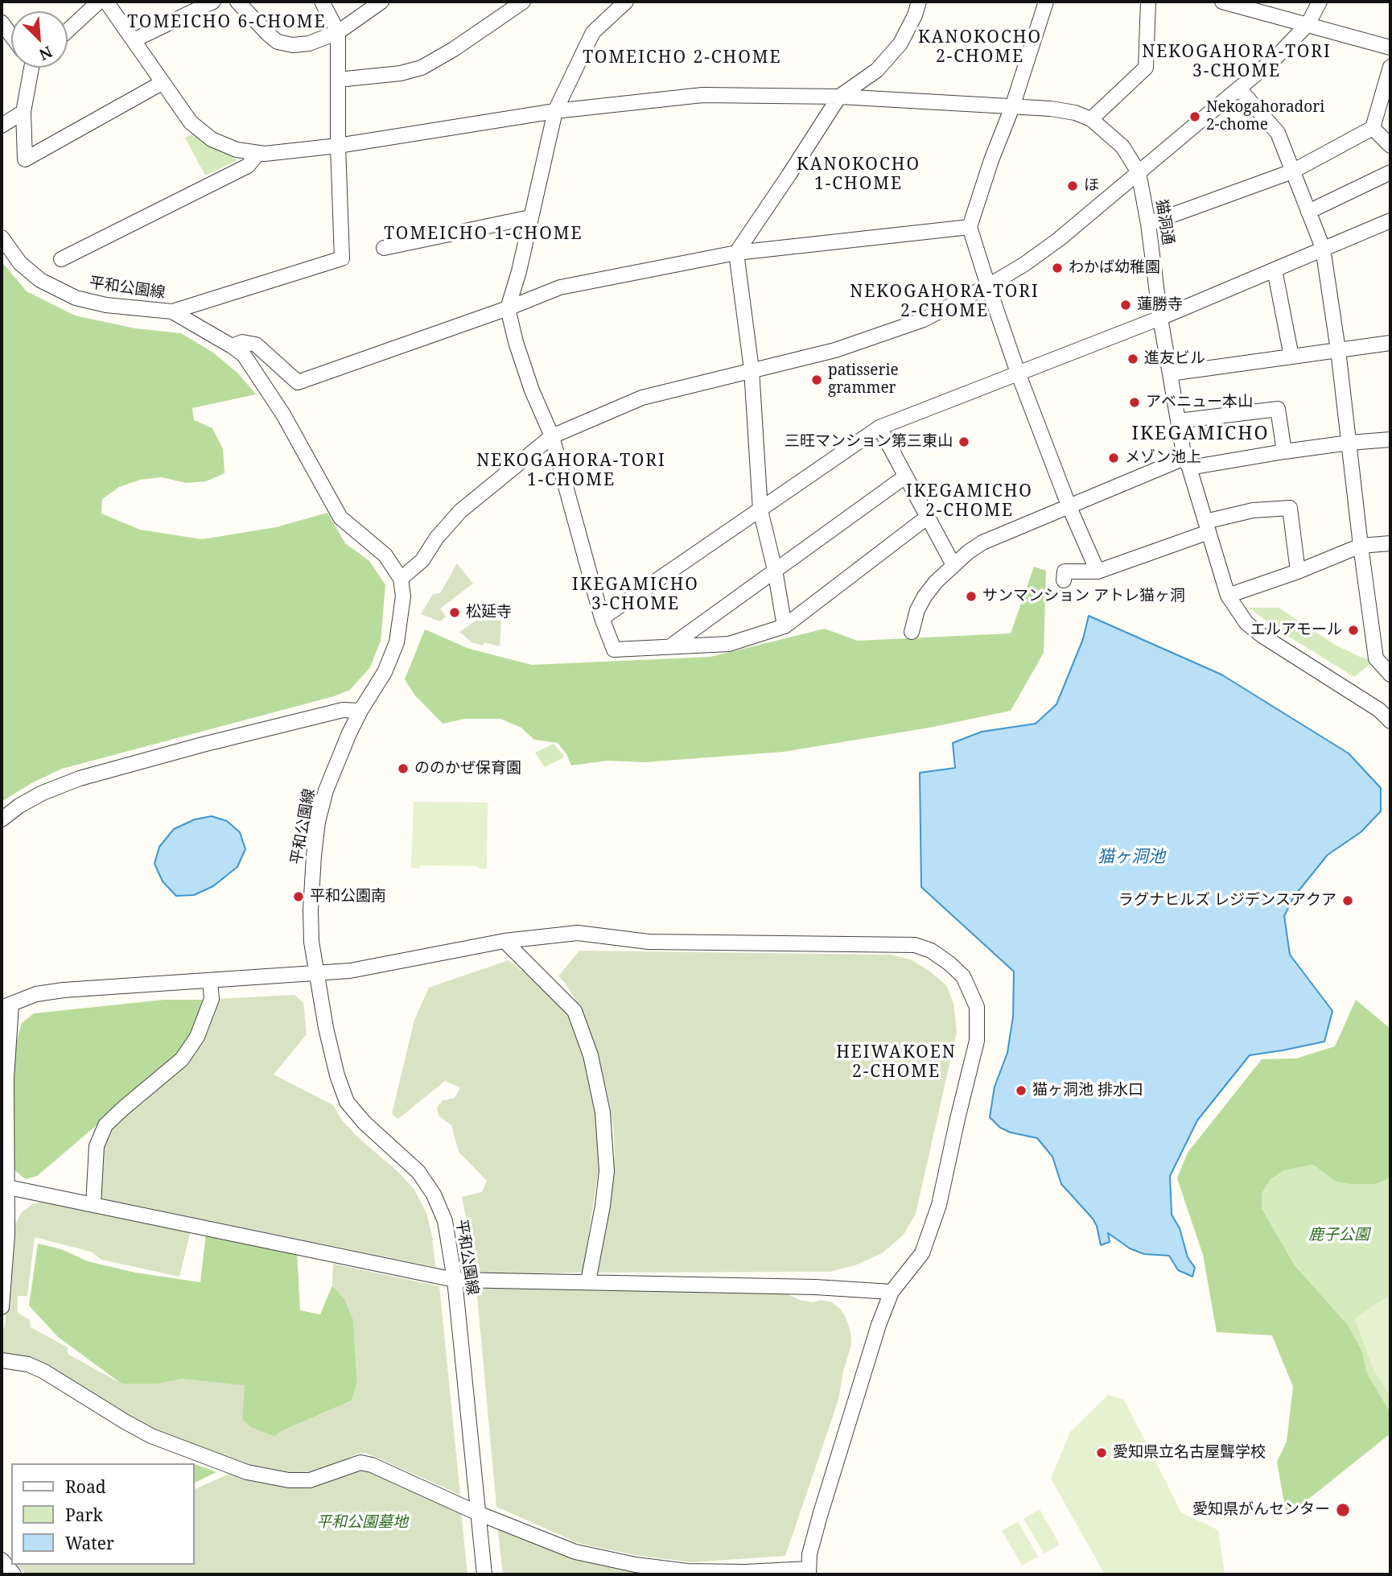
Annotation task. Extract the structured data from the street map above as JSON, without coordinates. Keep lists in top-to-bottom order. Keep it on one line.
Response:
{"streets":{"street":["猫洞通","平和公園線"]},"districts":["TOMEICHO 6-CHOME","KANOKOCHO 2-CHOME","NEKOGAHORA-TORI 3-CHOME","TOMEICHO 2-CHOME","KANOKOCHO 1-CHOME","TOMEICHO 1-CHOME","NEKOGAHORA-TORI 2-CHOME","IKEGAMICHO","NEKOGAHORA-TORI 1-CHOME","IKEGAMICHO 2-CHOME","IKEGAMICHO 3-CHOME","HEIWAKOEN 2-CHOME"],"water":["猫ヶ洞池"],"parks":["鹿子公園","平和公園墓地"],"places":["Nekogahoradori 2-chome","ほ","わかば幼稚園","蓮勝寺","進友ビル","patisserie grammer","アベニュー本山","三旺マンション第三東山","メゾン池上","サンマンション アトレ猫ヶ洞","松延寺","エルアモール","ののかぜ保育園","平和公園南","ラグナヒルズ レジデンスアクア","猫ヶ洞池 排水口","愛知県立名古屋聾学校","愛知県がんセンター"],"legend":["Road","Park","Water"],"north":"bottom right"}
